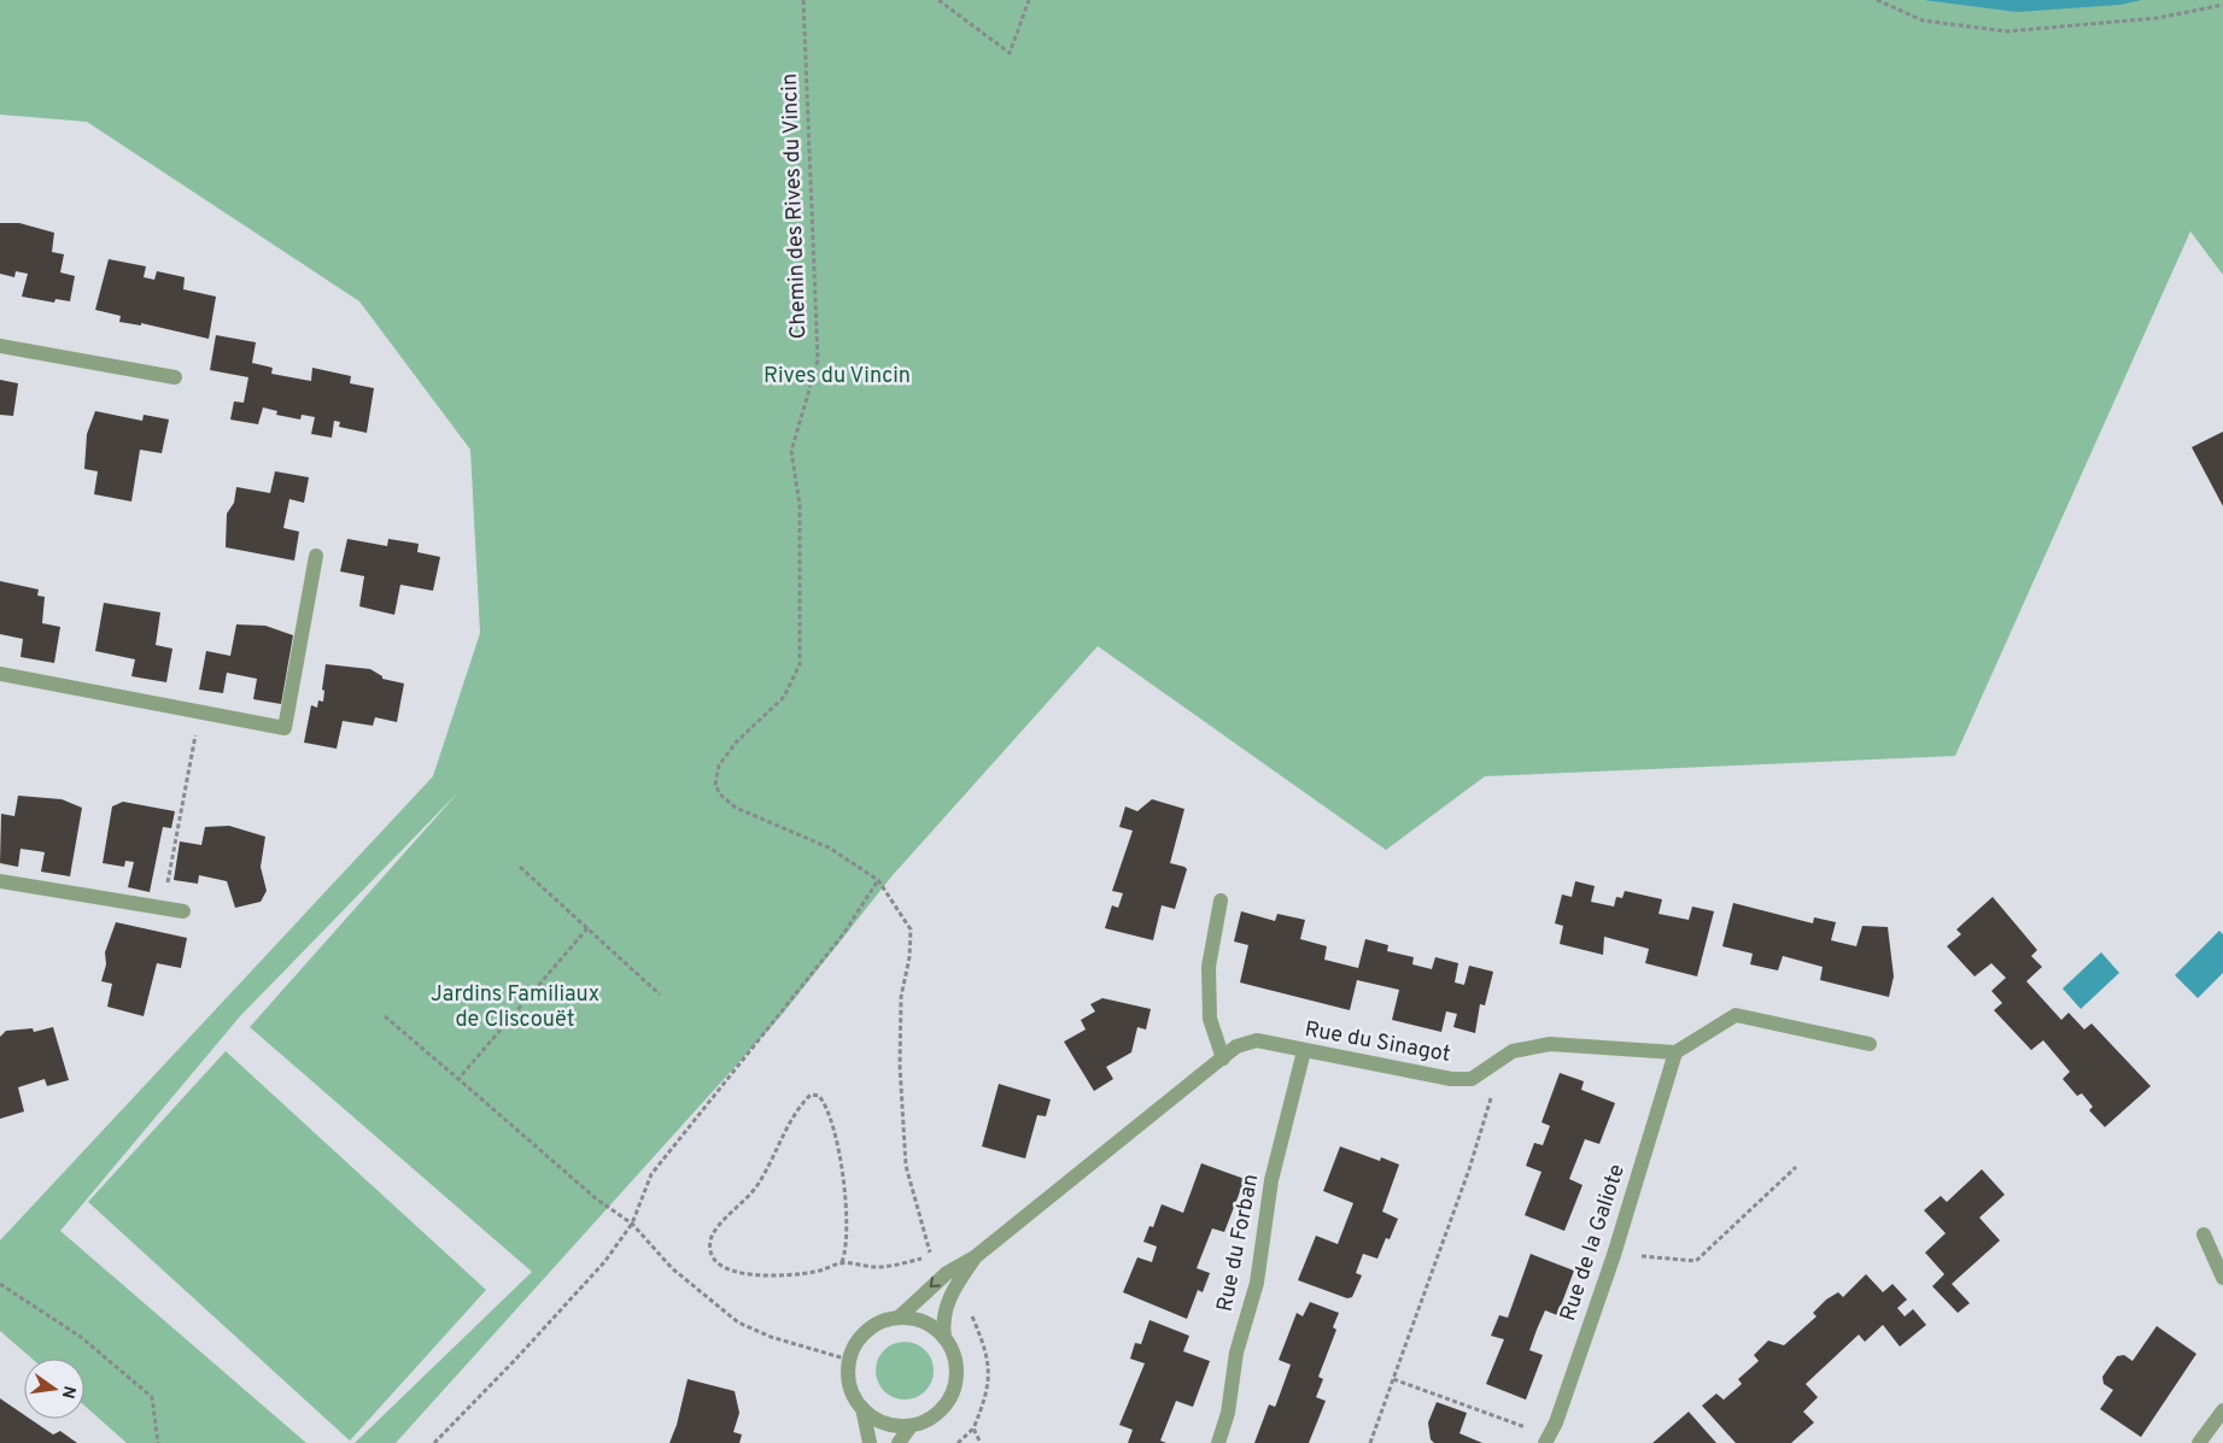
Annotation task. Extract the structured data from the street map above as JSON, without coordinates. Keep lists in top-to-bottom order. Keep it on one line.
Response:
{"streets":{"street":["Rue du Sinagot","Rue du Forban","Rue de la Galiote"],"path":["Chemin des Rives du Vincin"]},"crossings":[["Rue du Sinagot","Rue du Forban"],["Rue du Sinagot","Rue de la Galiote"]],"parks":["Rives du Vincin","Jardins Familiaux de Cliscouët"],"north":"right"}
